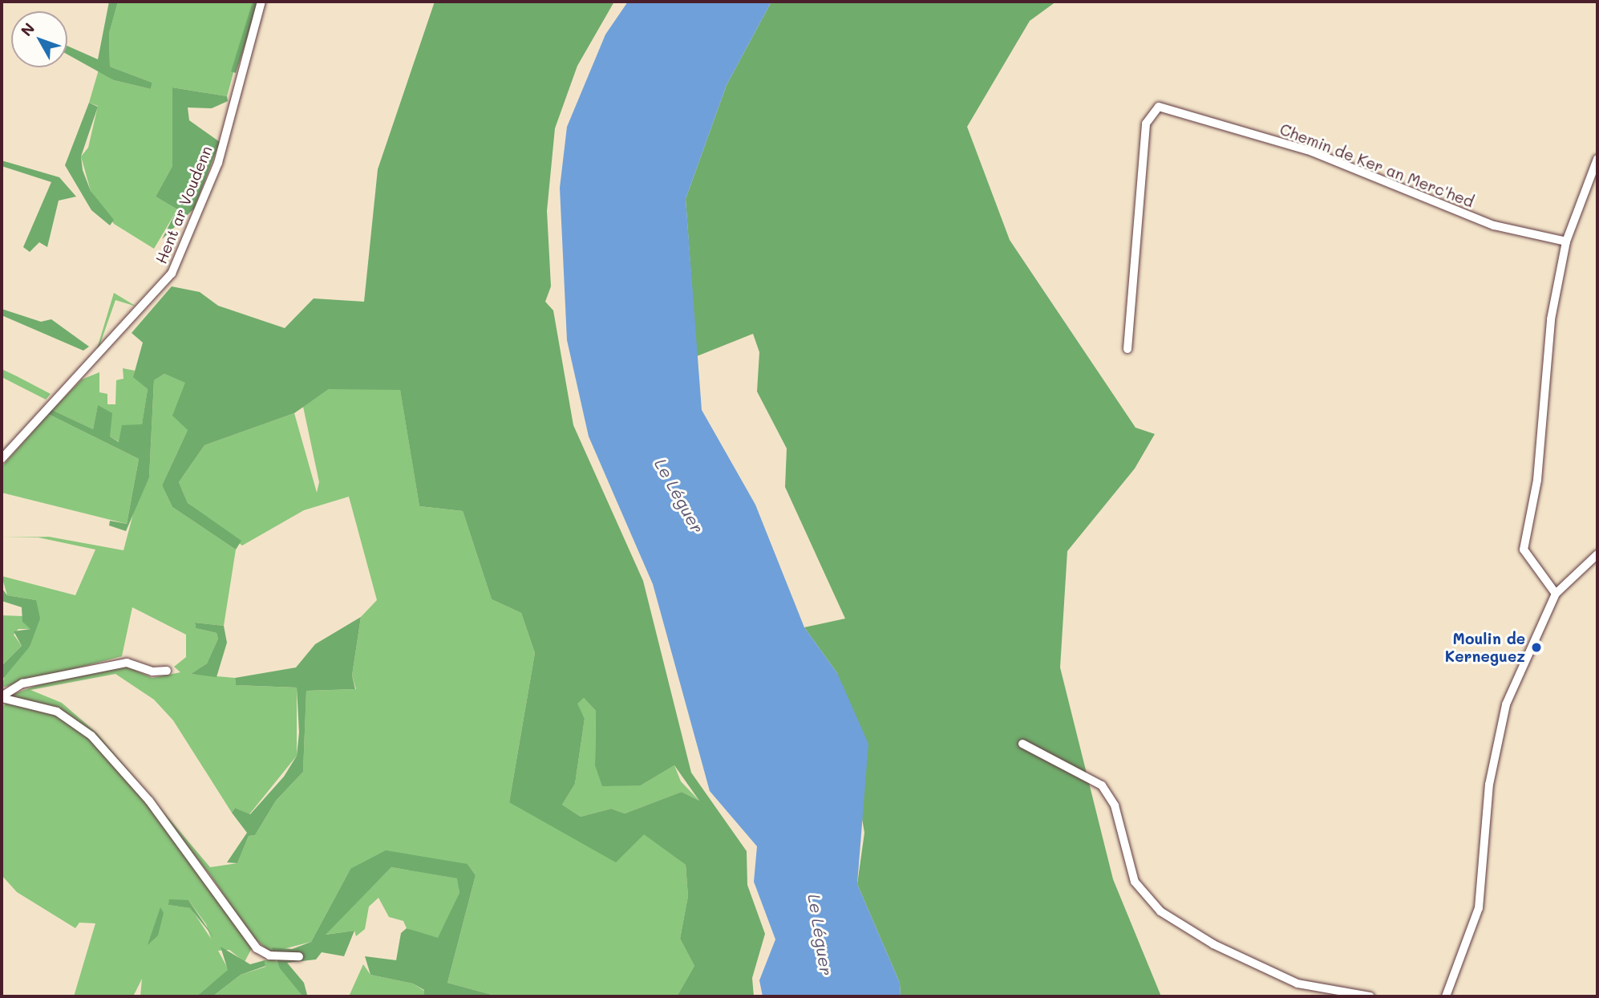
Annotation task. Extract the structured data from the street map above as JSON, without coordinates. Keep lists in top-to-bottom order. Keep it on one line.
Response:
{"streets":{"street":["Chemin de Ker an Merc'hed","Hent ar Voudenn"]},"water":["Le Léguer"],"places":["Moulin de Kerneguez"],"north":"top left"}
